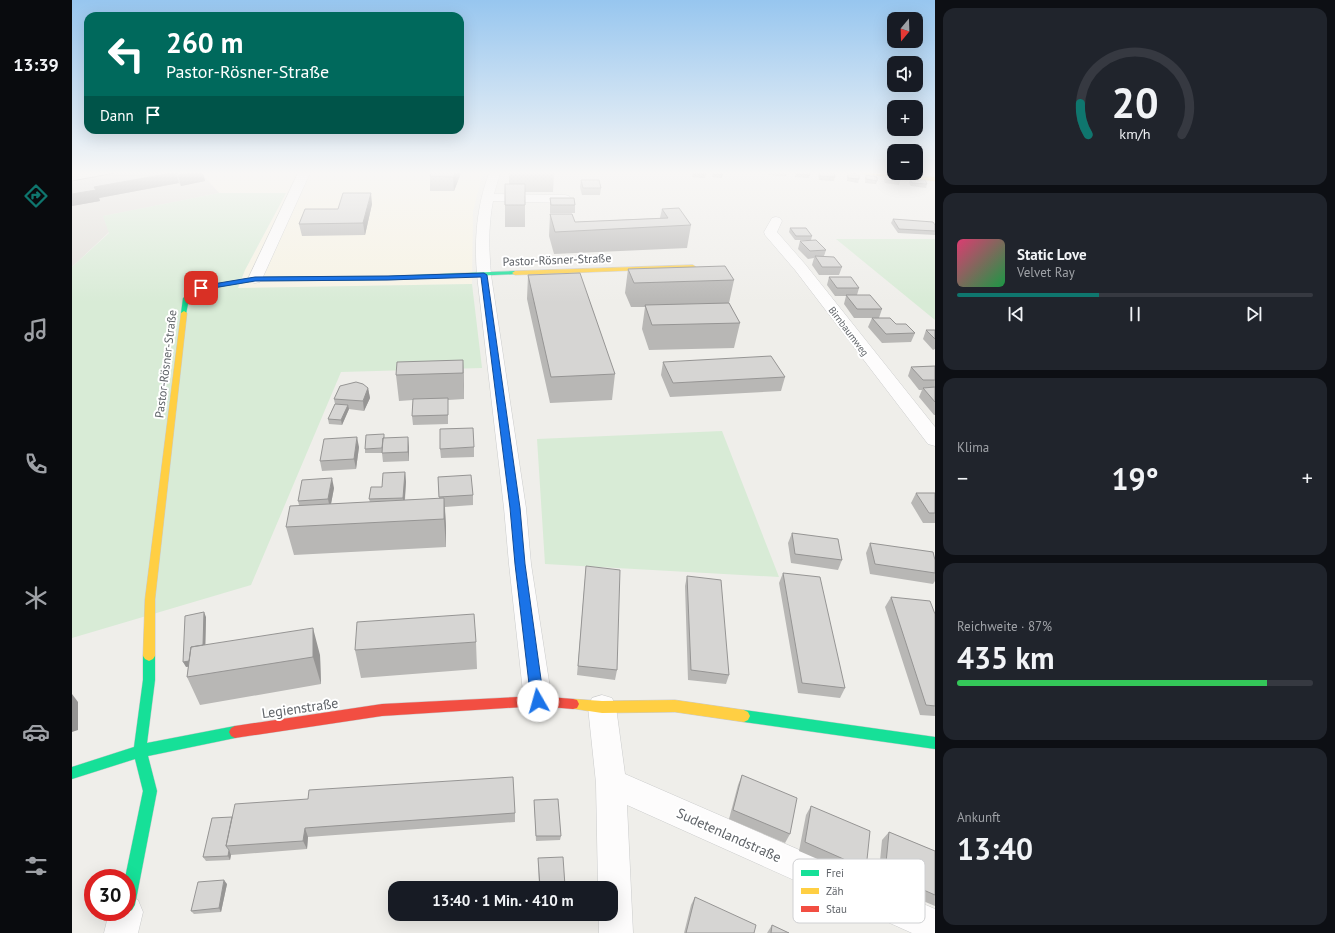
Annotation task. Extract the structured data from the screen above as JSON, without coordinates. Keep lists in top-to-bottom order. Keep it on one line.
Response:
{"streets":{"street":["Pastor-Rösner-Straße","Birnbaumweg","Legienstraße","Sudetenlandstraße"]},"crossings":[["Pastor-Rösner-Straße","Legienstraße"]],"legend":["Frei","Zäh","Stau"],"north":"bottom","page":{"tabs":"13:39","map_buttons":["+","−"],"turn":["260 m","Pastor-Rösner-Straße"],"then":"Dann","song":["Static Love","Velvet Ray"],"tile":["Klima",["Reichweite · 87%","435 km"],["Ankunft","13:40"]],"heat":["−","19°","+"],"limit":"30","trip":"13:40 · 1 Min. · 410 m","gauge":["20","km/h"]}}
